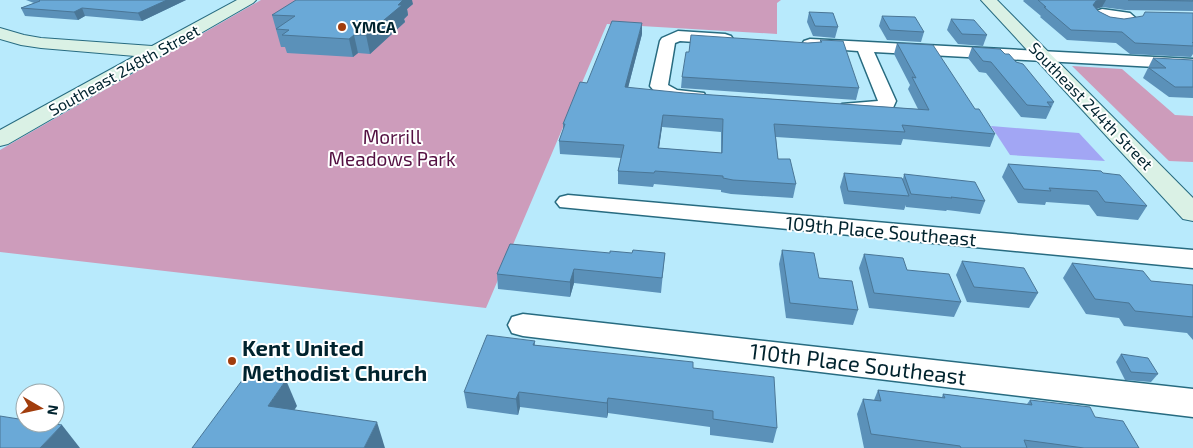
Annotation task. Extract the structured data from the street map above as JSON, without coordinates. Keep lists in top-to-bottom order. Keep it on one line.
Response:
{"streets":{"street":["Southeast 248th Street","Southeast 244th Street","109th Place Southeast","110th Place Southeast"]},"parks":["Morrill Meadows Park"],"places":["YMCA","Kent United Methodist Church"],"north":"right"}
